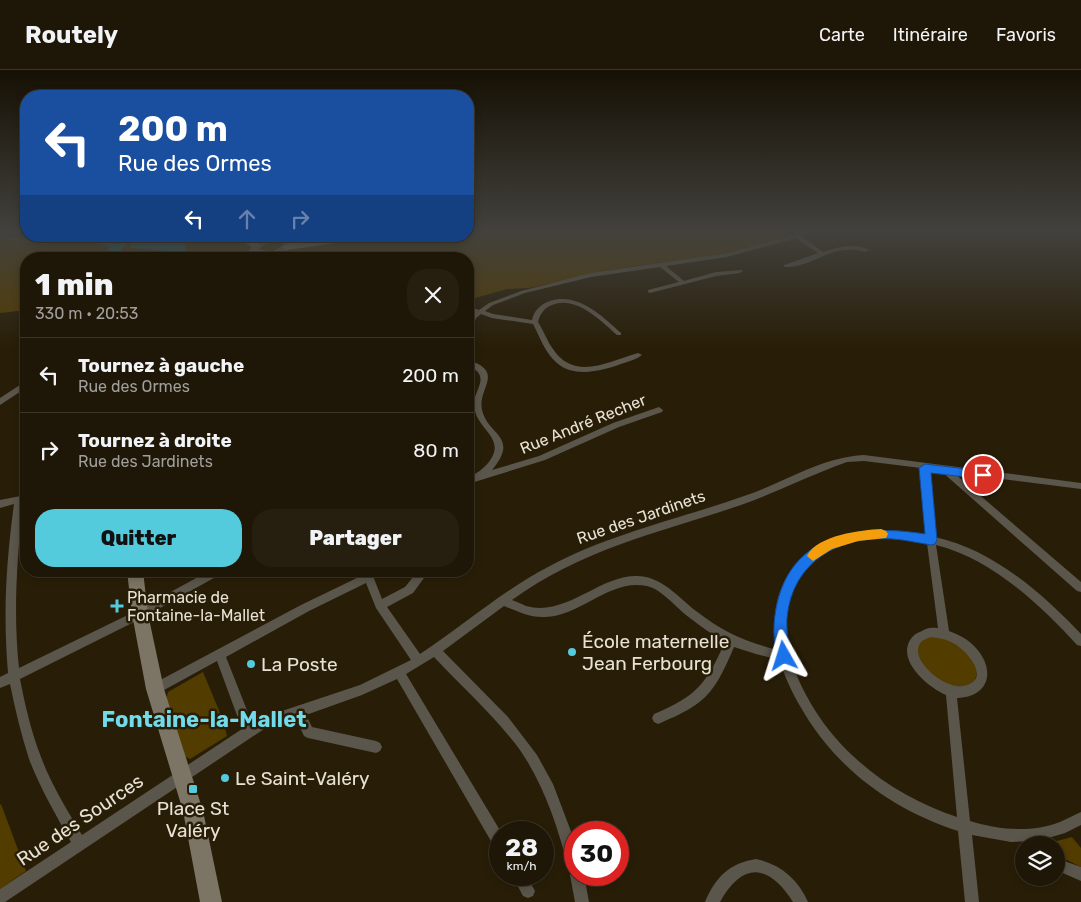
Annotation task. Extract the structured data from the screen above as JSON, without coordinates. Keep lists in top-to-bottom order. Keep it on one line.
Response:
{"streets":{"street":["Rue André Recher","Rue des Jardinets","Rue des Sources"]},"crossings":[["Rue des Jardinets","Rue des Sources"]],"districts":["Fontaine-la-Mallet"],"places":{"health":["Pharmacie de Fontaine-la-Mallet"],"other":["École maternelle Jean Ferbourg","La Poste","Le Saint-Valéry"],"transit":["Place St Valéry"]},"page":{"header":"Routely","nav":["Carte","Itinéraire","Favoris"],"turn":["200 m","Rue des Ormes"],"heading":["1 min","330 m · 20:53"],"list":[{"name":"Tournez à gauche","note":"Rue des Ormes","value":"200 m"},{"name":"Tournez à droite","note":"Rue des Jardinets","value":"80 m"}],"buttons":["Quitter","Partager"],"speed":"28 km/h","limit":"30"}}
